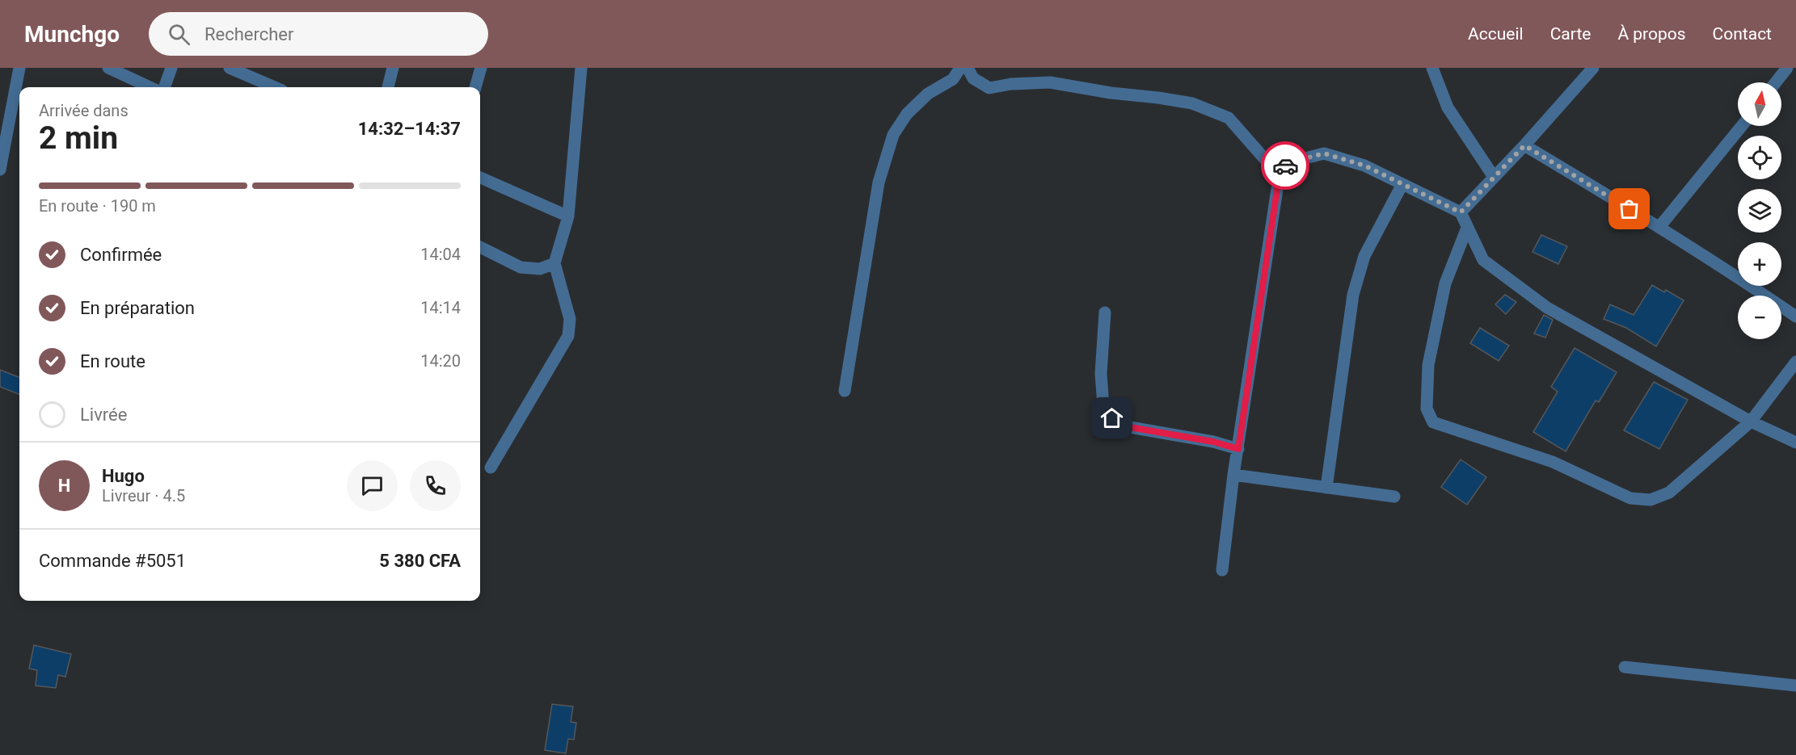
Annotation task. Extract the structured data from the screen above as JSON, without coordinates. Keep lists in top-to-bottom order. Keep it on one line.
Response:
{"north":"top","page":{"header":"Munchgo","search":"Rechercher","nav":["Accueil","Carte","À propos","Contact"],"map_buttons":["+","−"],"heading":["2 min","Arrivée dans","14:32–14:37"],"panel":["Hugo","Livreur · 4.5","Commande #5051","5 380 CFA"],"bar":"En route · 190 m","list":[["Confirmée","14:04"],["En préparation","14:14"],["En route","14:20"],"Livrée"],"round":"H"}}
